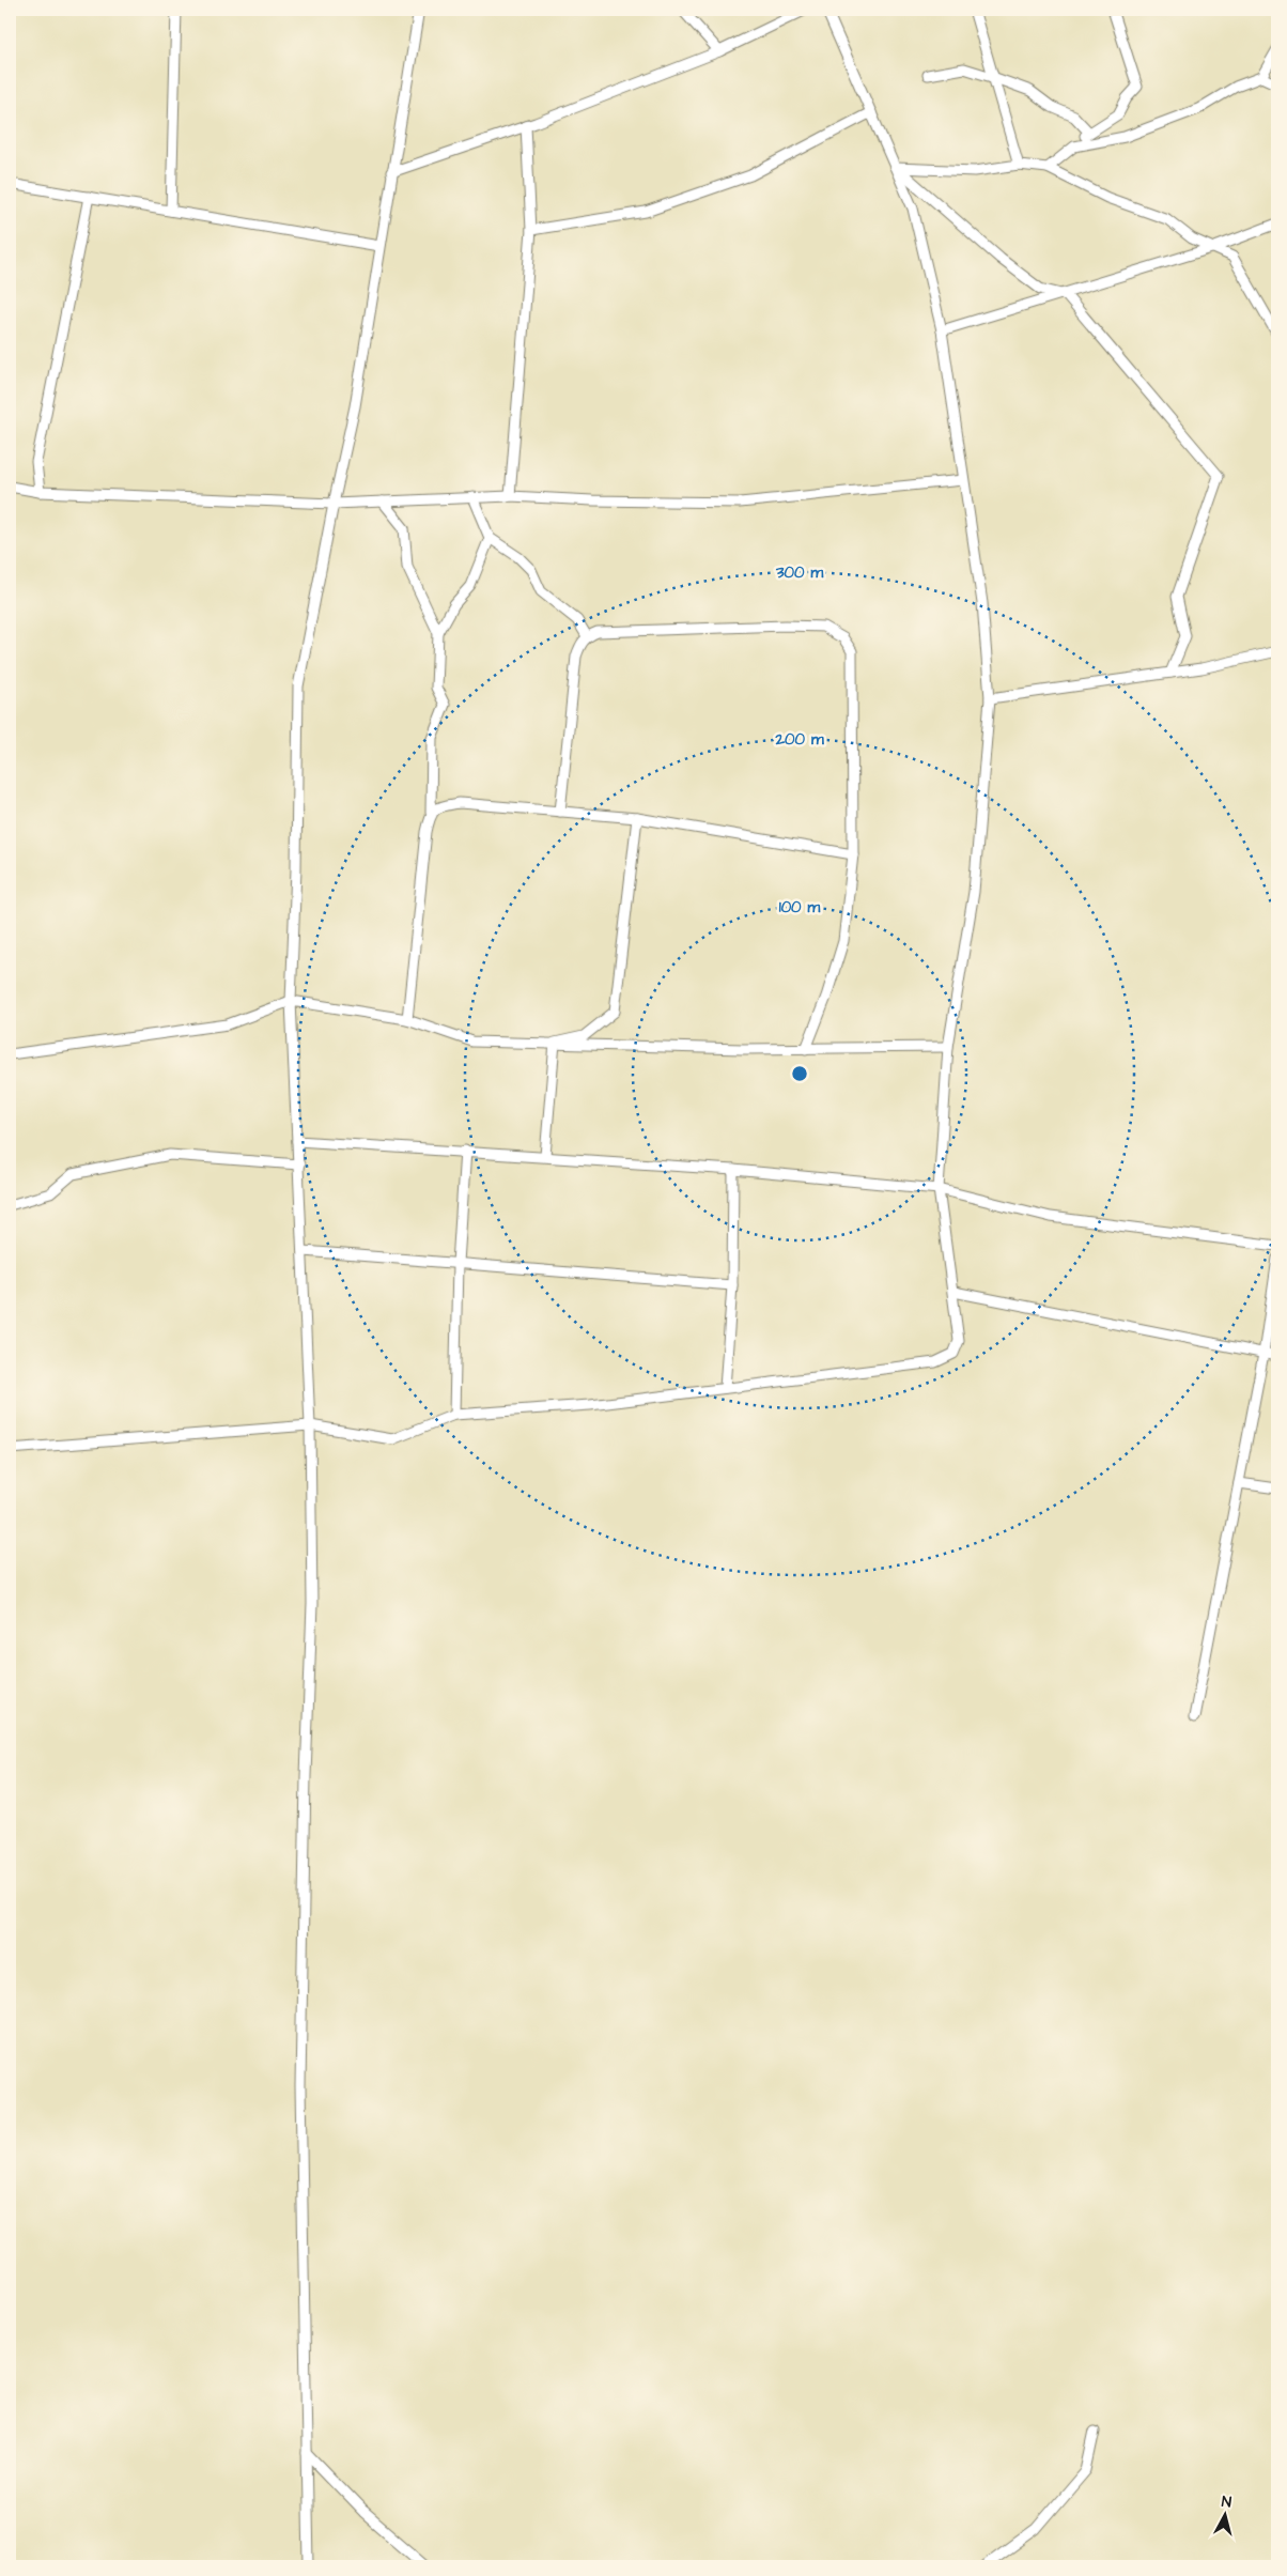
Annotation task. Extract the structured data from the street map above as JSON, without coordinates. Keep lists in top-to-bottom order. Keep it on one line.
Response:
{"north":"top","rings":["300 m","200 m","100 m"]}
